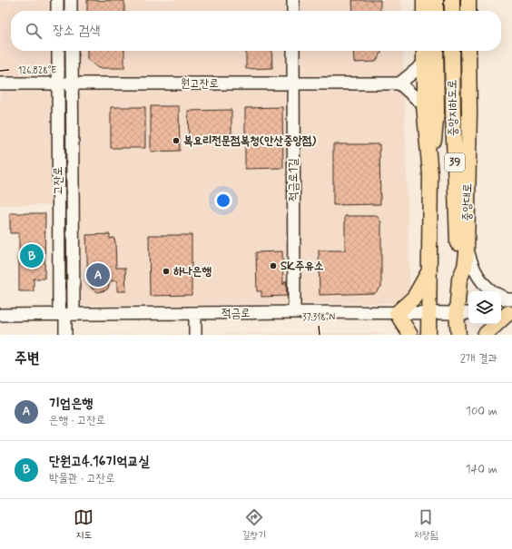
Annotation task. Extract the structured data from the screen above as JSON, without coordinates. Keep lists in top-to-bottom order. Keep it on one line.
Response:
{"streets":{"main road":["중앙지하도로","39","중앙대로"],"street":["원고잔로","적금로1길","고잔로","적금로"]},"crossings":[["원고잔로","적금로1길"],["원고잔로","고잔로"],["중앙지하도로","39"],["중앙지하도로","중앙대로"],["39","적금로"],["적금로1길","적금로"],["고잔로","적금로"],["중앙대로","적금로"]],"places":["복요리전문점복청(안산중앙점)","SK주유소","하나은행"],"page":{"search":"장소 검색","pins":["B","A"],"heading":["주변","2개 결과"],"list":[{"mark":"A","name":"기업은행","note":"은행 · 고잔로","value":"100 m"},{"mark":"B","name":"단원고4.16기억교실","note":"박물관 · 고잔로","value":"140 m"}],"nav":["지도","길찾기","저장됨"]},"coordinates":["126.828°E","37.318°N"]}
